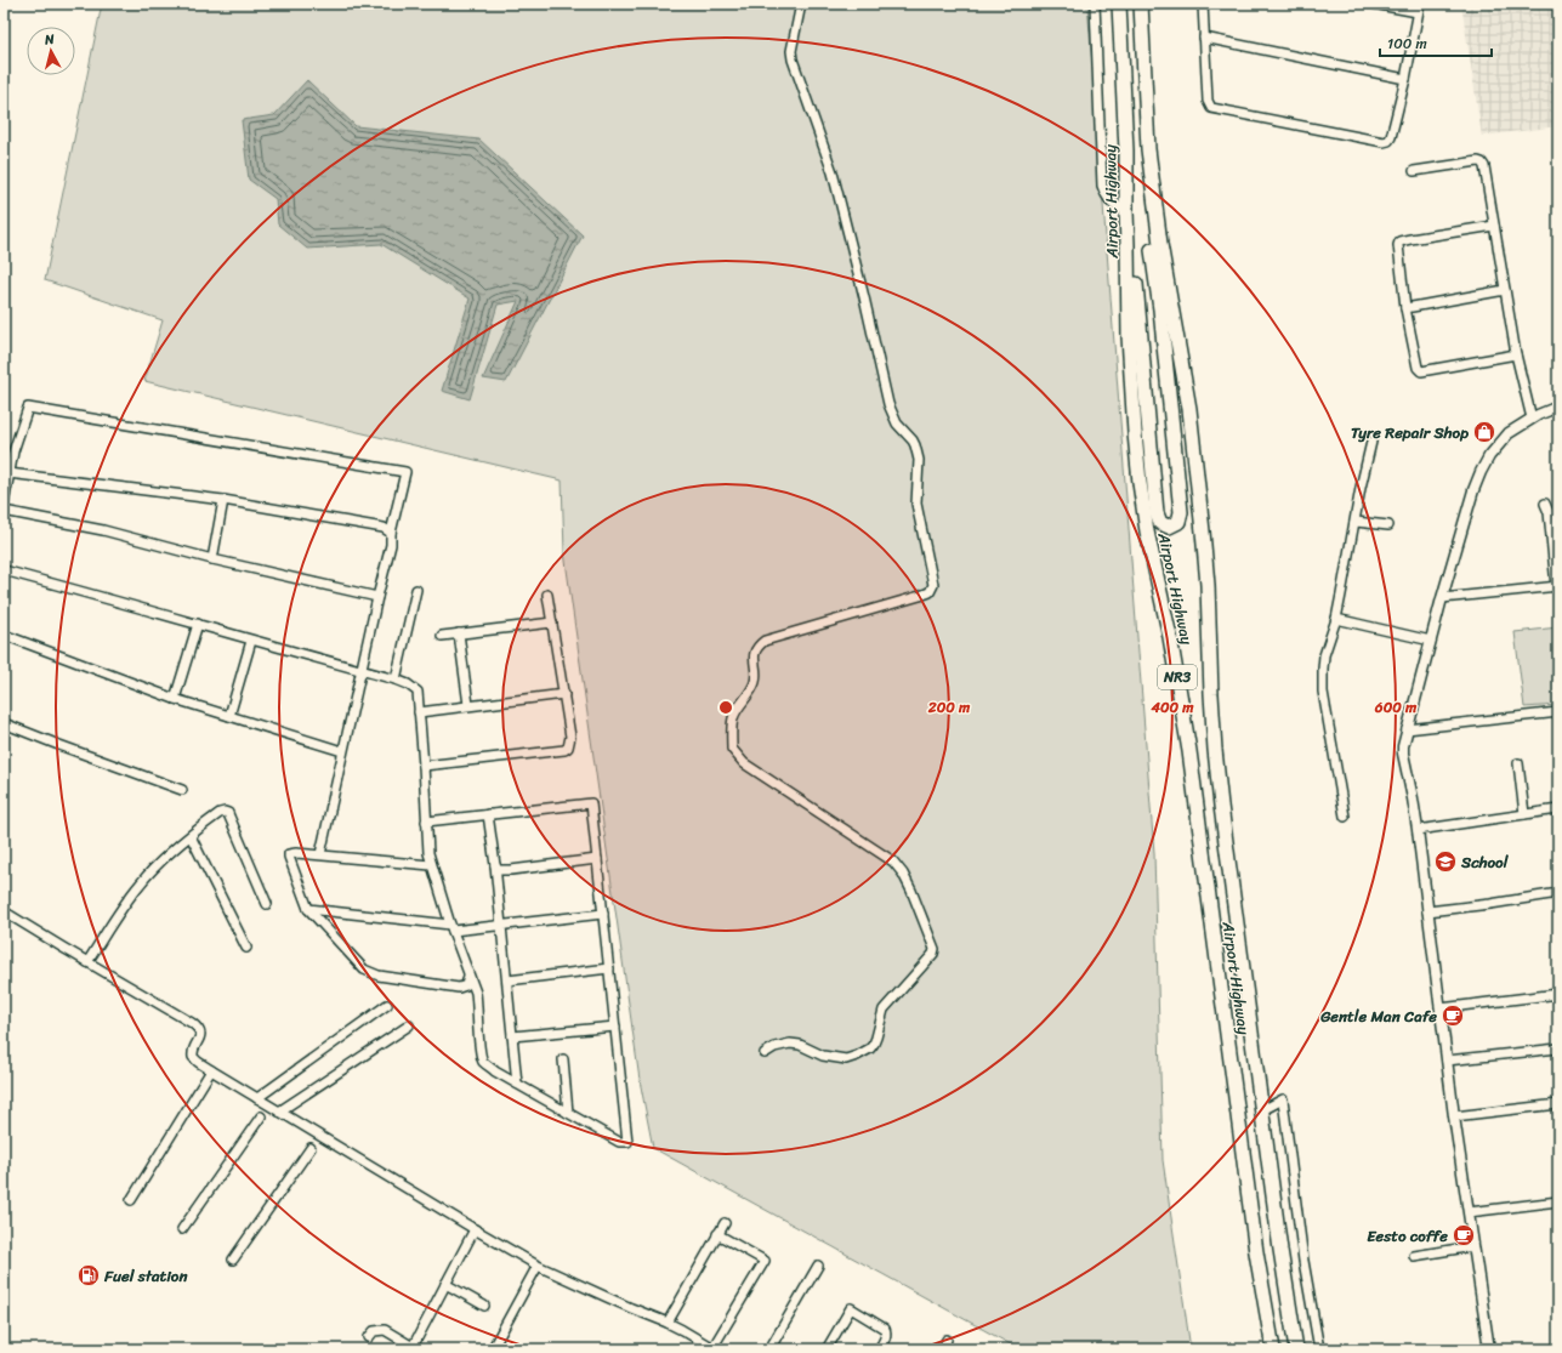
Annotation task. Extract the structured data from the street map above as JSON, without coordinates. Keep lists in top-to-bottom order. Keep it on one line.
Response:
{"streets":{"highway":["Airport Highway","NR3"]},"places":{"shop":["Tyre Repair Shop"],"school or university":["School"],"cafe":["Gentle Man Cafe","Eesto coffe"],"fuel station":["Fuel station"]},"scale_bar":"100 m","north":"top","rings":["200 m","400 m","600 m"]}
